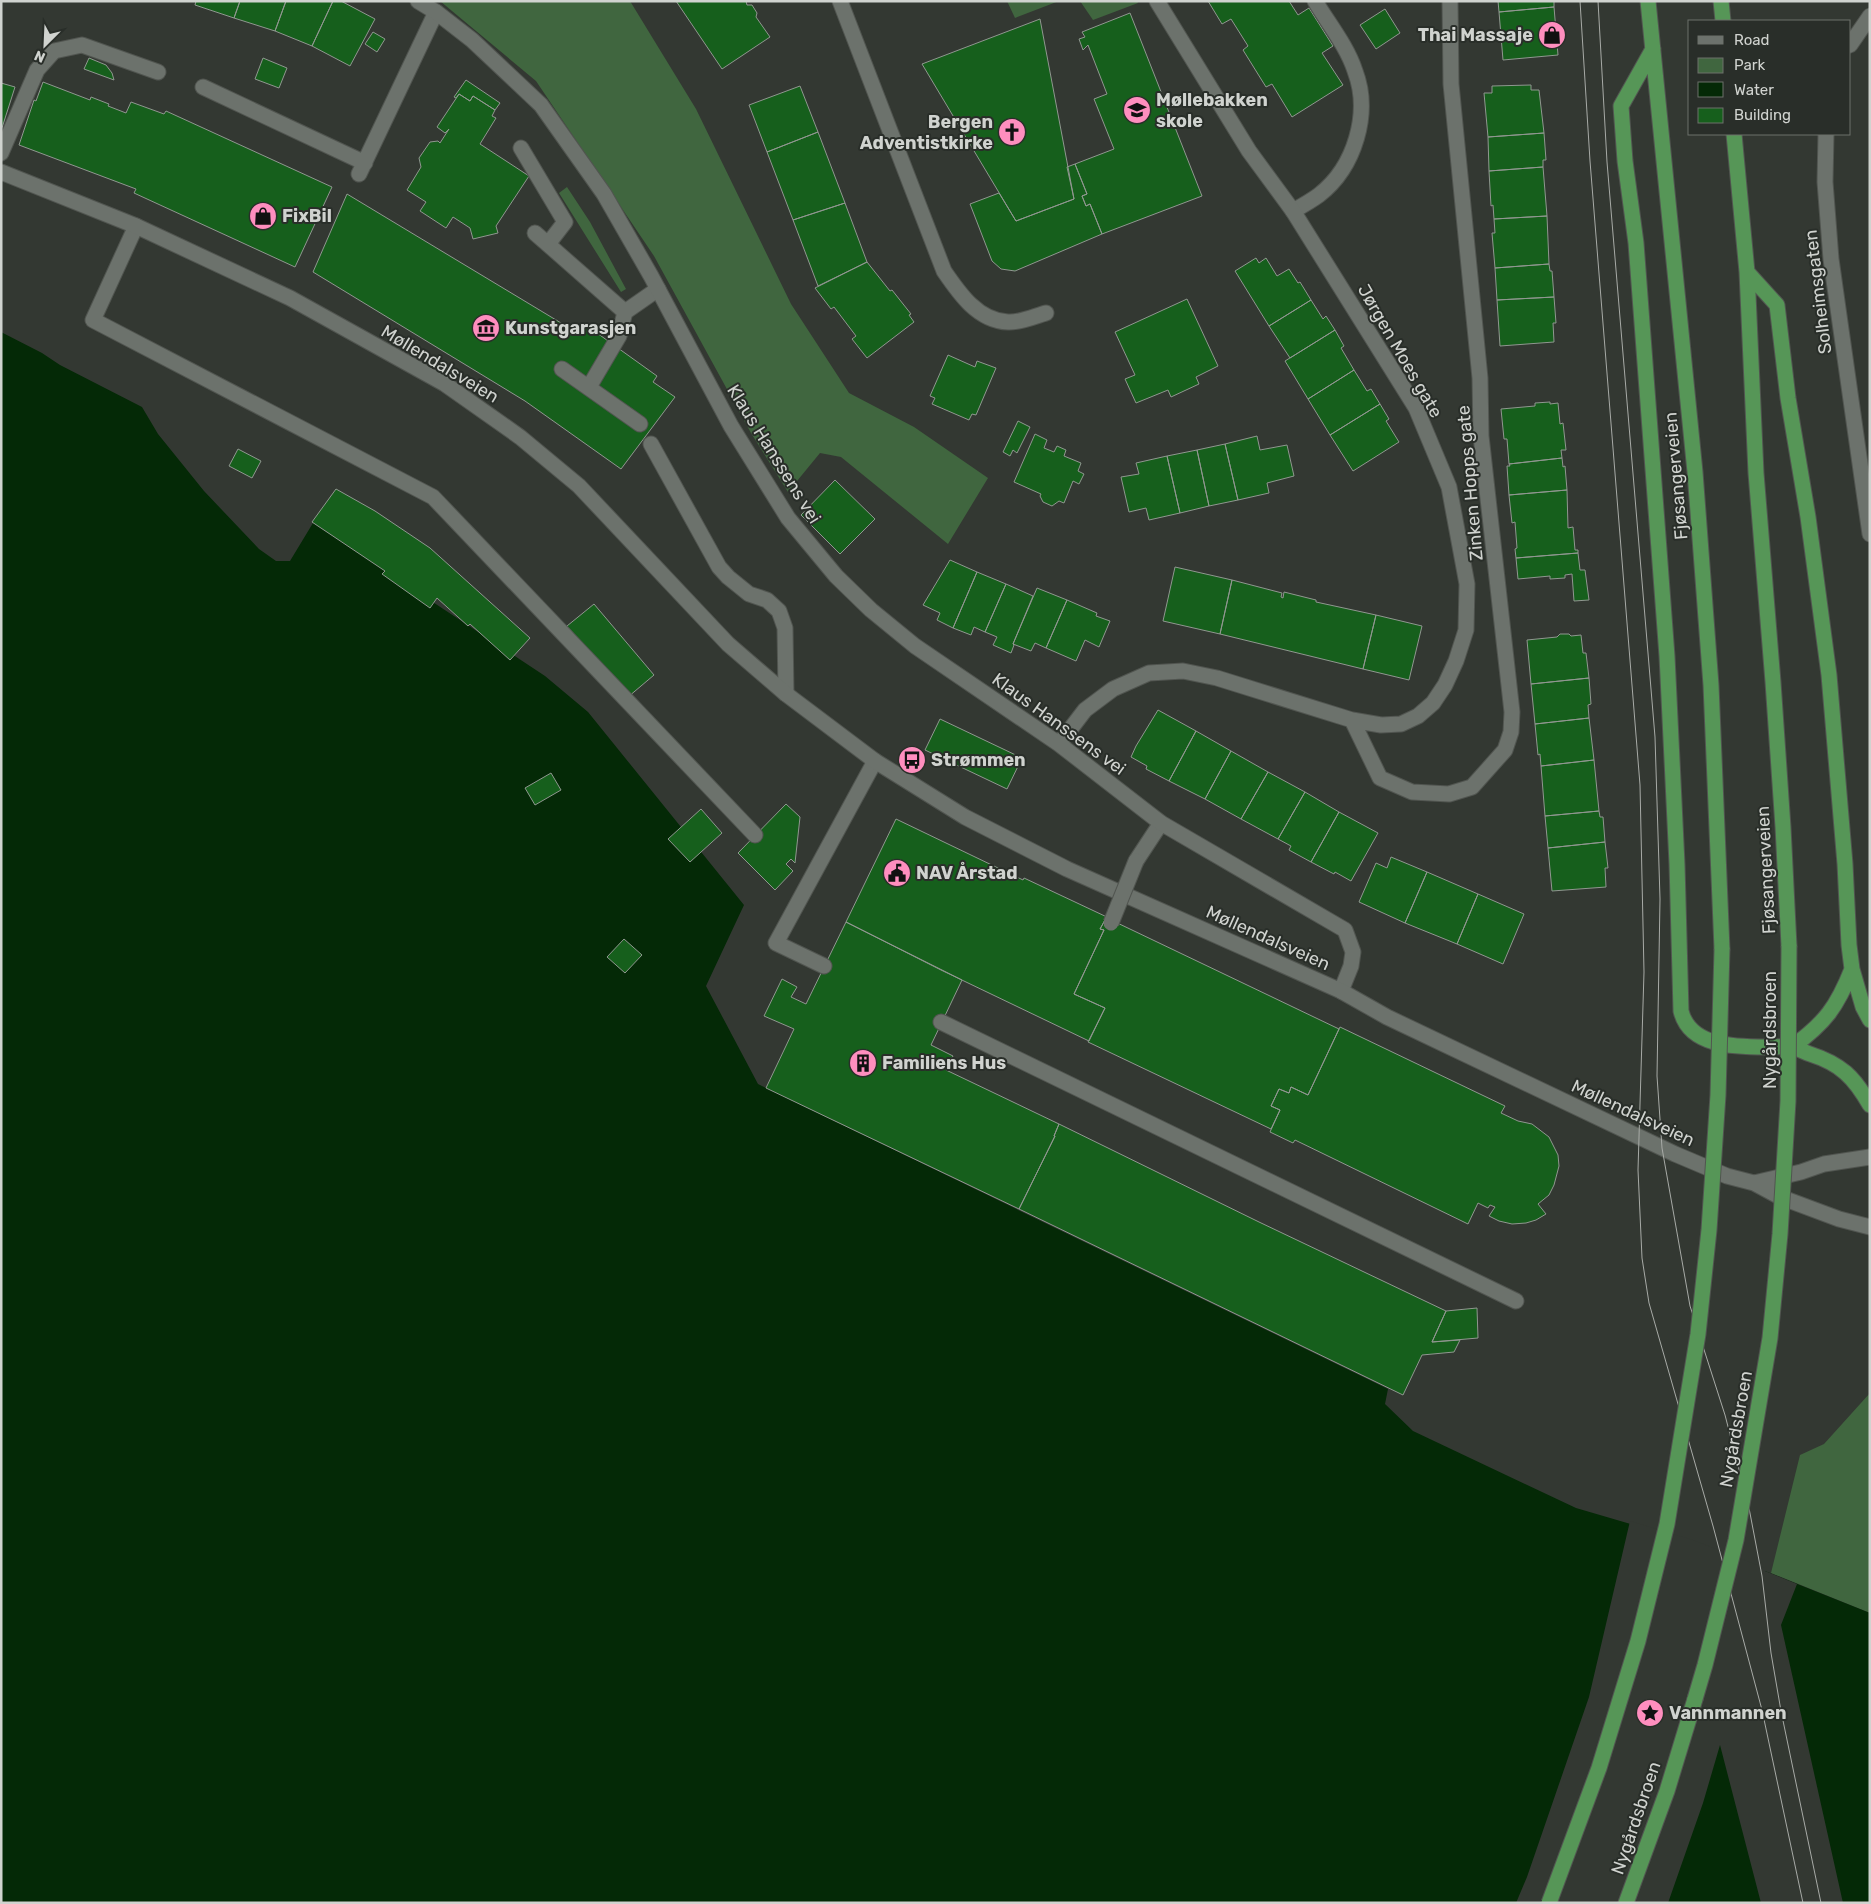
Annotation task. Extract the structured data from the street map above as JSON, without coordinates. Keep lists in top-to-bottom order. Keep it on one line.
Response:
{"streets":{"highway":["Fjøsangerveien","Nygårdsbroen"],"street":["Solheimsgaten","Jørgen Moes gate","Møllendalsveien","Klaus Hanssens vei","Zinken Hopps gate"]},"crossings":[["Jørgen Moes gate","Klaus Hanssens vei"],["Jørgen Moes gate","Zinken Hopps gate"],["Møllendalsveien","Klaus Hanssens vei"],["Fjøsangerveien","Nygårdsbroen"]],"places":{"shop":["Thai Massaje","FixBil"],"school or university":["Møllebakken skole"],"church":["Bergen Adventistkirke"],"museum":["Kunstgarasjen"],"bus stop":["Strømmen"],"public building":["NAV Årstad"],"building":["Familiens Hus"],"place":["Vannmannen"]},"legend":["Road","Park","Water","Building"],"north":"bottom left"}
